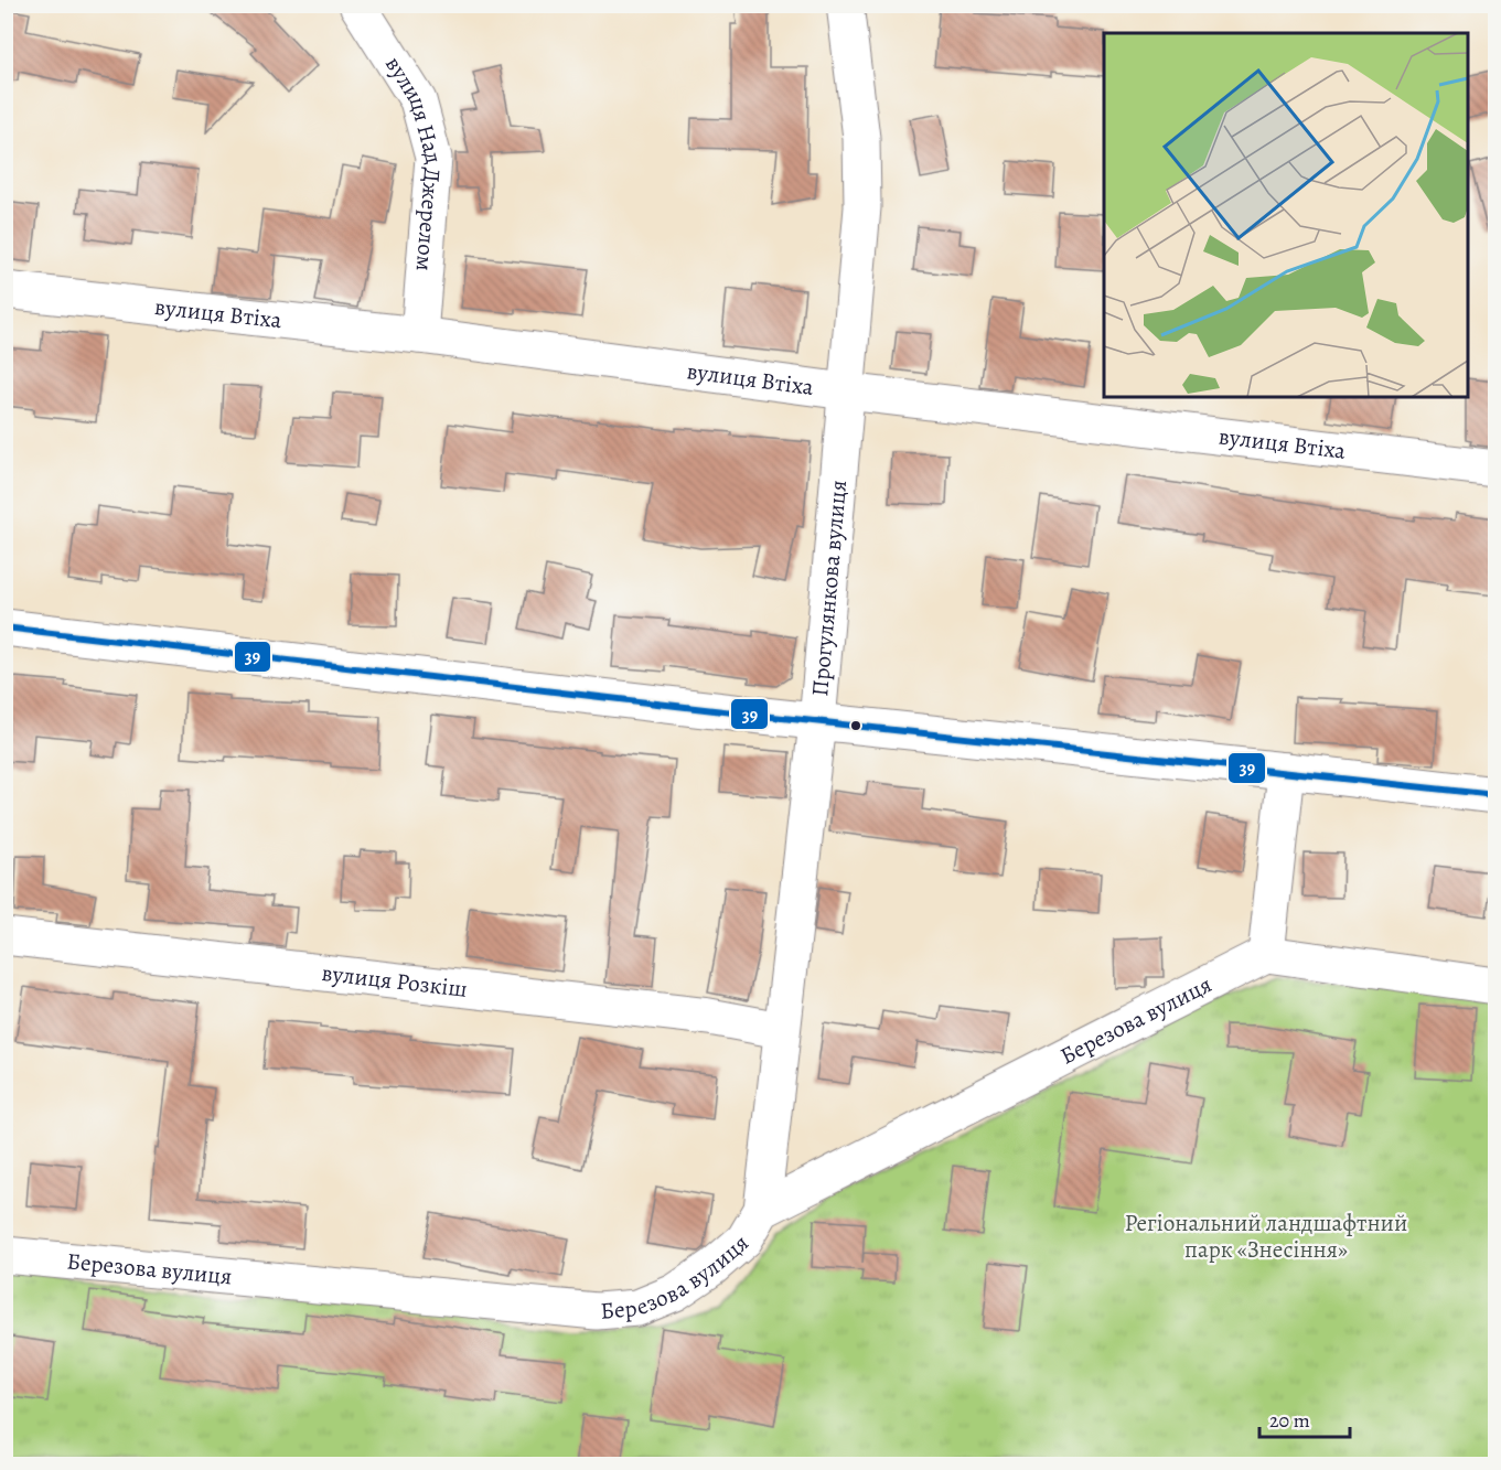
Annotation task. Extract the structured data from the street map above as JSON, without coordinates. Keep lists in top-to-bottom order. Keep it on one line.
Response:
{"streets":{"street":["вулиця Над Джерелом","вулиця Втіха","Прогулянкова вулиця","вулиця Розкіш","Березова вулиця"]},"crossings":[["вулиця Над Джерелом","вулиця Втіха"],["вулиця Втіха","Прогулянкова вулиця"],["Прогулянкова вулиця","вулиця Розкіш"],["Прогулянкова вулиця","Березова вулиця"]],"parks":["Регіональний ландшафтний парк «Знесіння»"],"lines":["transit line 39"],"scale_bar":"20 m"}
